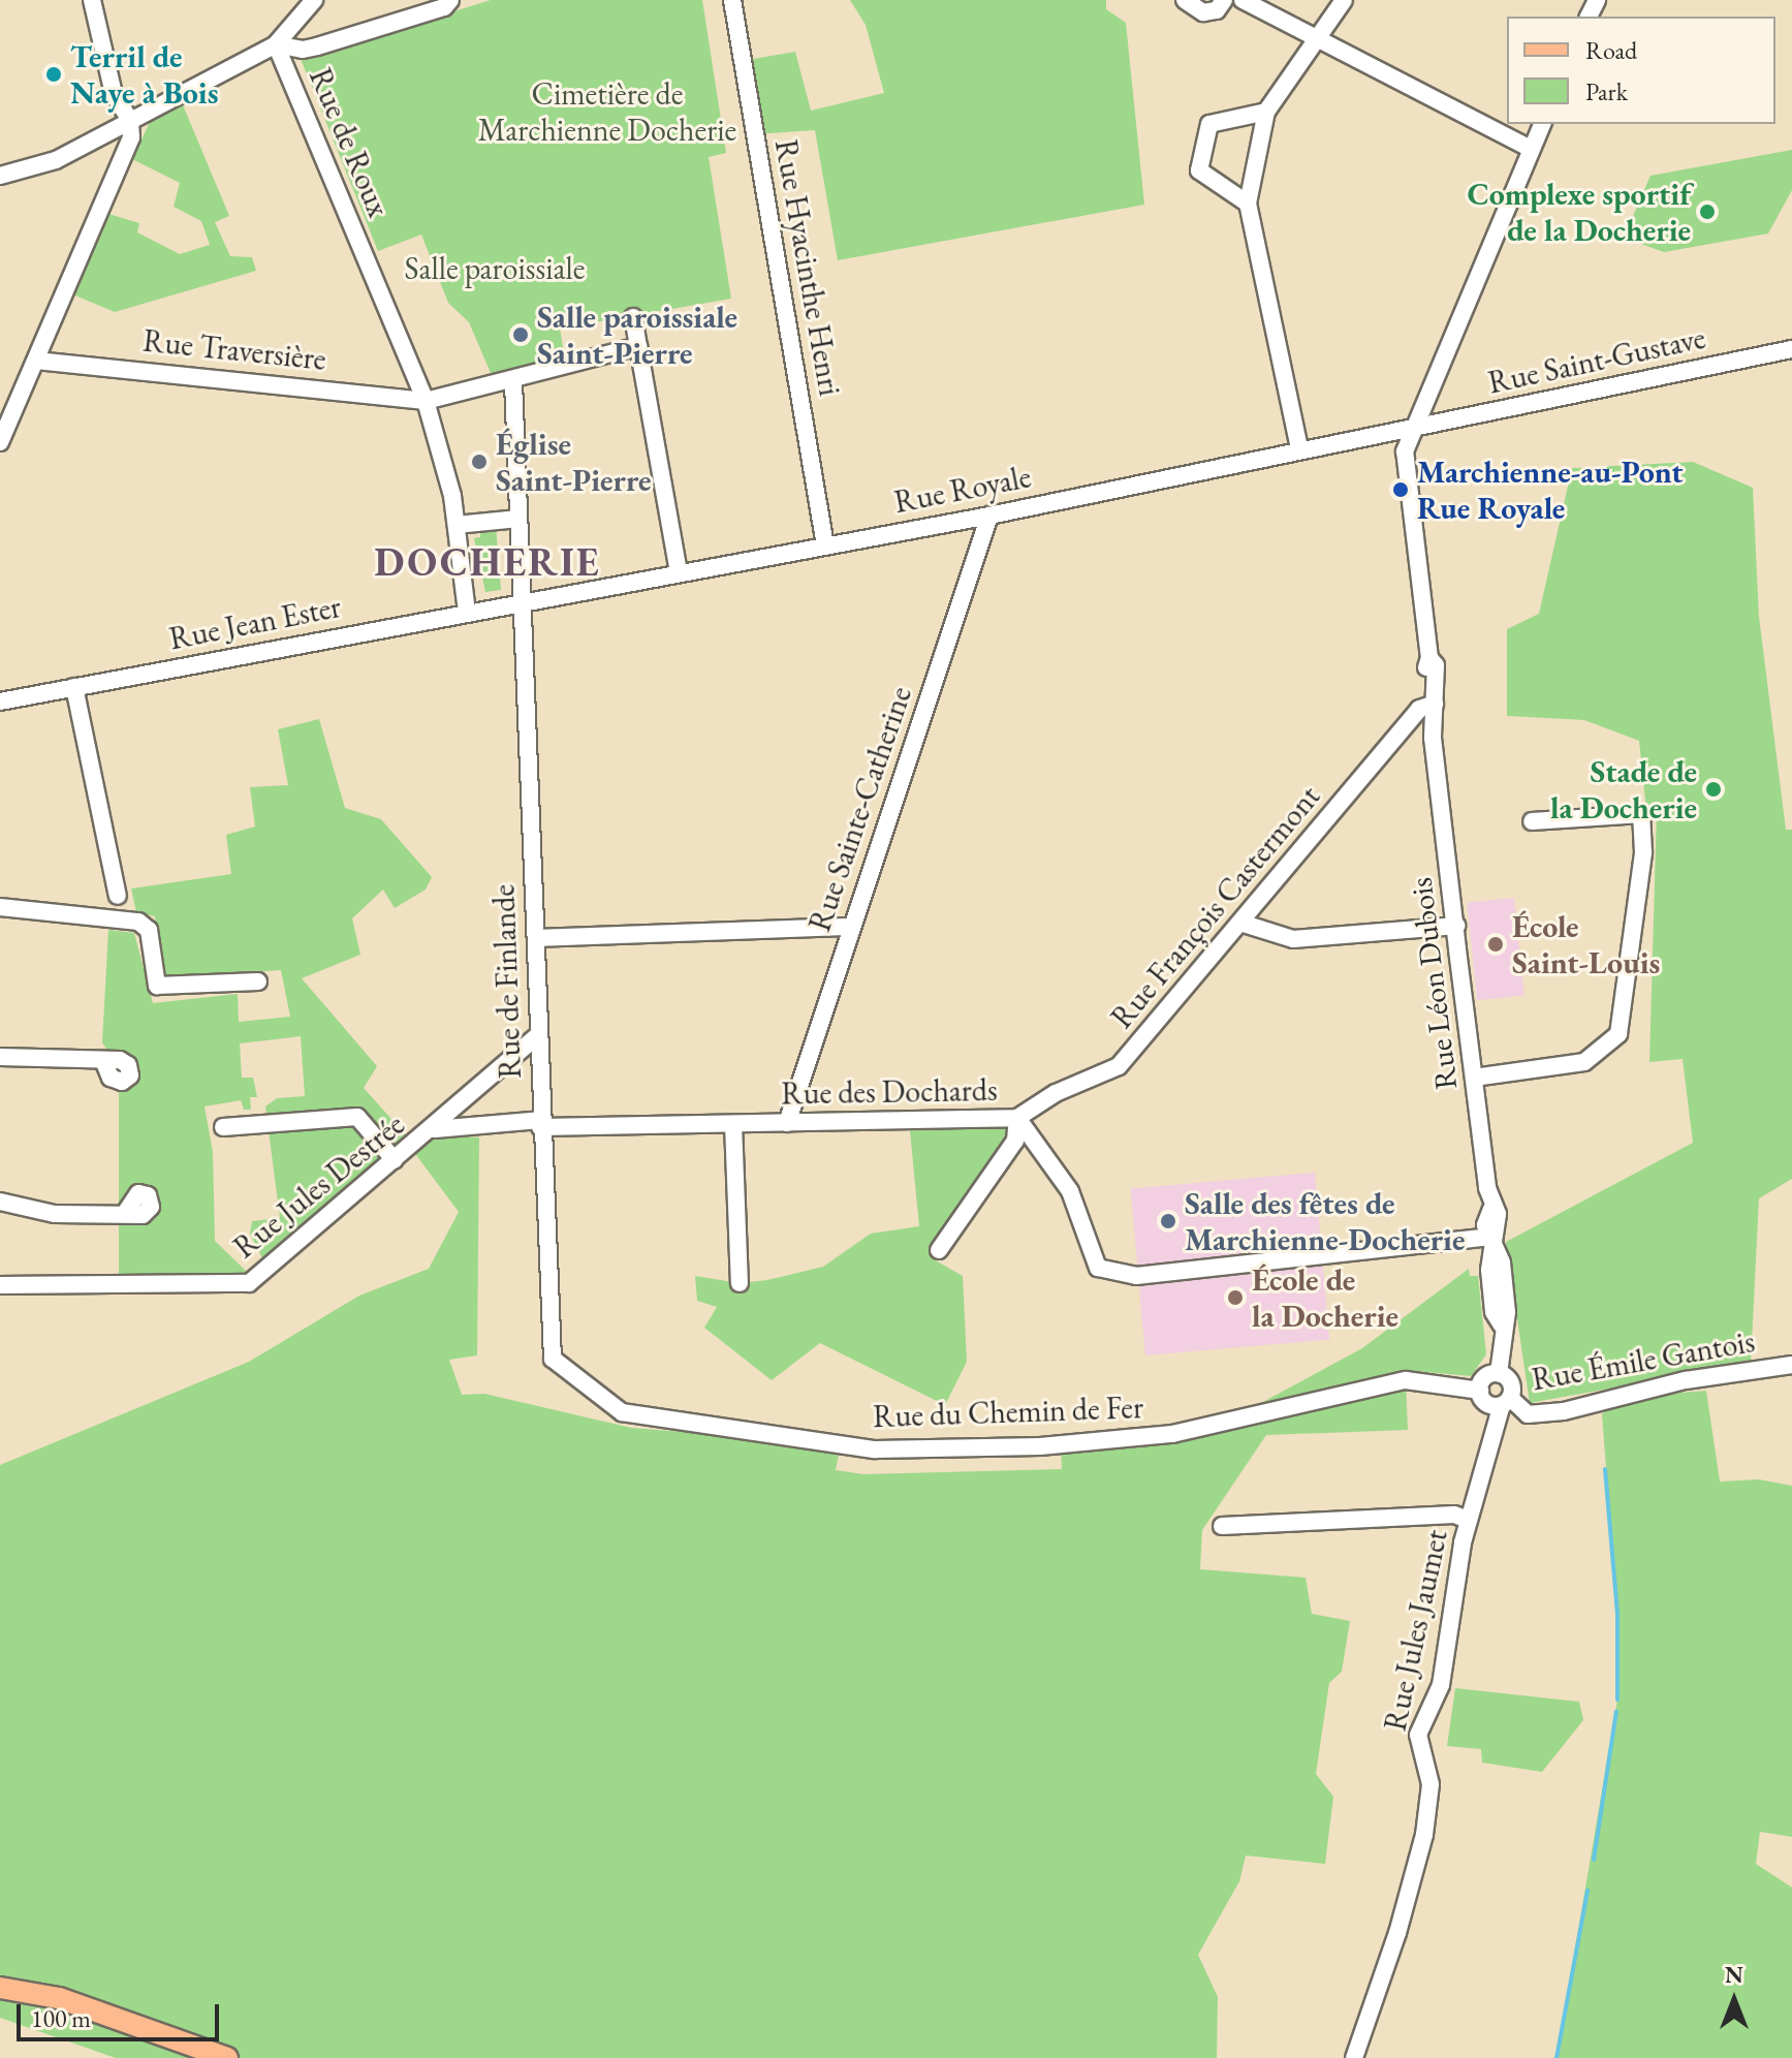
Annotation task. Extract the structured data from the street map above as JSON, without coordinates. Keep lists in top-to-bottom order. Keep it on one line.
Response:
{"streets":{"street":["Rue de Roux","Rue Hyacinthe Henri","Rue Traversière","Rue Saint-Gustave","Rue Royale","Rue Jean Ester","Rue Sainte-Catherine","Rue François Castermont","Rue de Finlande","Rue Léon Dubois","Rue des Dochards","Rue Jules Destrée","Rue Émile Gantois","Rue du Chemin de Fer","Rue Jules Jaumet"]},"crossings":[["Rue de Roux","Rue Traversière"],["Rue de Roux","Rue Jean Ester"],["Rue Hyacinthe Henri","Rue Royale"],["Rue Traversière","Rue de Finlande"],["Rue Saint-Gustave","Rue Royale"],["Rue Saint-Gustave","Rue Léon Dubois"],["Rue Royale","Rue Jean Ester"],["Rue Royale","Rue Sainte-Catherine"],["Rue Royale","Rue de Finlande"],["Rue Royale","Rue Léon Dubois"],["Rue Jean Ester","Rue de Finlande"],["Rue Sainte-Catherine","Rue des Dochards"],["Rue François Castermont","Rue Léon Dubois"],["Rue François Castermont","Rue des Dochards"],["Rue de Finlande","Rue des Dochards"],["Rue de Finlande","Rue Jules Destrée"],["Rue de Finlande","Rue du Chemin de Fer"],["Rue Léon Dubois","Rue des Dochards"],["Rue Léon Dubois","Rue Émile Gantois"],["Rue Léon Dubois","Rue du Chemin de Fer"],["Rue Léon Dubois","Rue Jules Jaumet"],["Rue des Dochards","Rue Jules Destrée"],["Rue Émile Gantois","Rue du Chemin de Fer"],["Rue Émile Gantois","Rue Jules Jaumet"],["Rue du Chemin de Fer","Rue Jules Jaumet"]],"districts":["DOCHERIE"],"parks":["Cimetière de Marchienne Docherie","Salle paroissiale"],"places":["Terril de Naye à Bois","Complexe sportif de la Docherie","Salle paroissiale Saint-Pierre","Église Saint-Pierre","Marchienne-au-Pont Rue Royale","Stade de la Docherie","École Saint-Louis","Salle des fêtes de Marchienne-Docherie","École de la Docherie"],"legend":["Road","Park"],"scale_bar":"100 m","north":"top"}
